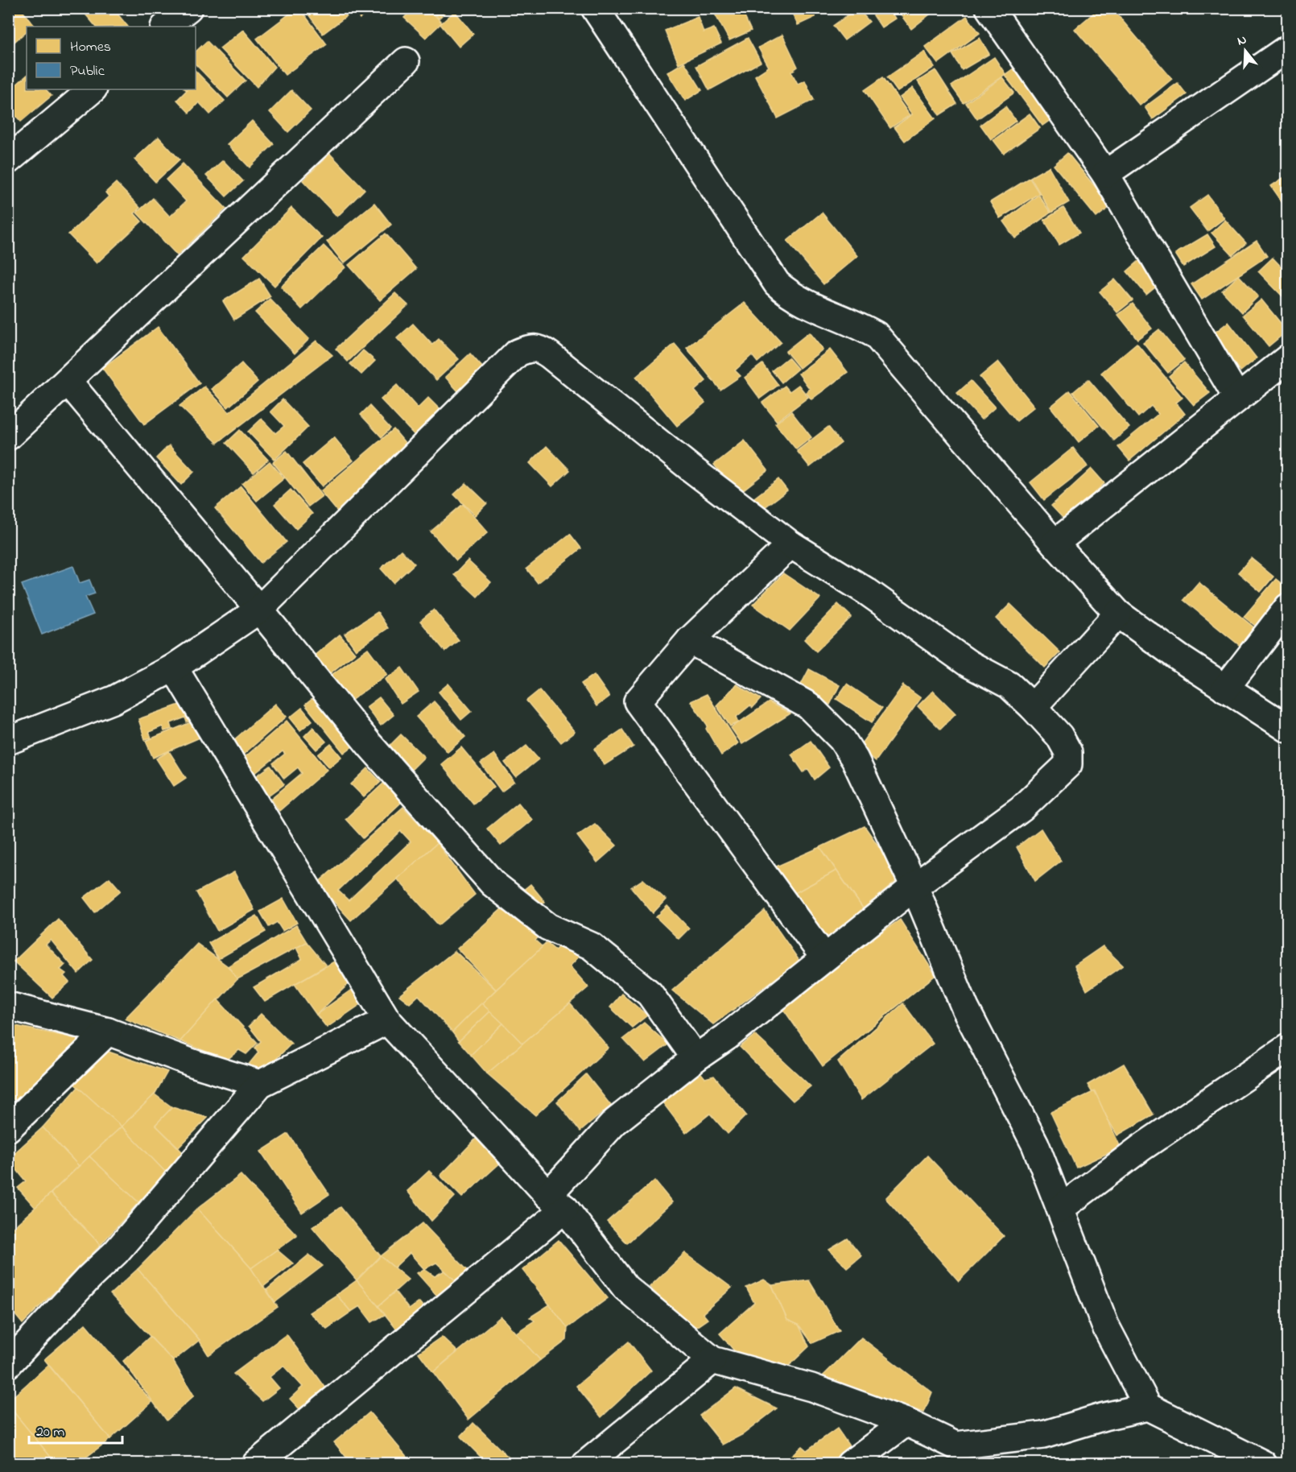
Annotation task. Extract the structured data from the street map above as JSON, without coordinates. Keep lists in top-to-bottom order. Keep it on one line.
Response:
{"legend":["Homes","Public"],"scale_bar":"20 m","north":"top"}
